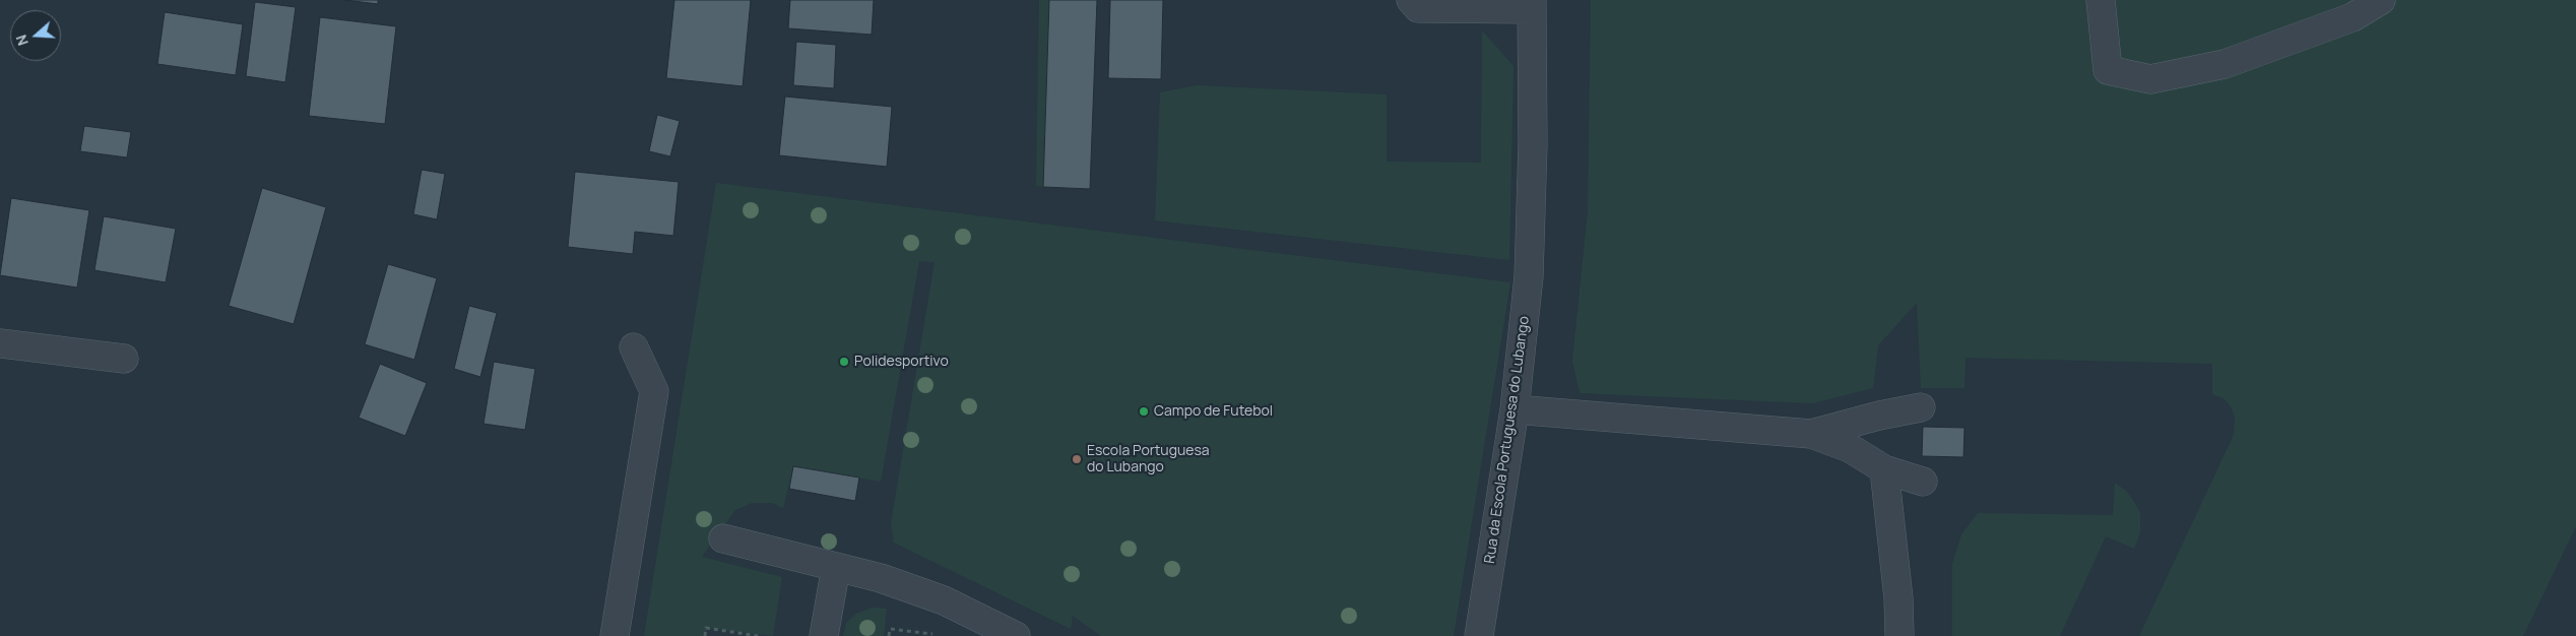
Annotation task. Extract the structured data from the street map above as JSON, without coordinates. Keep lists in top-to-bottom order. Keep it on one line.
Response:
{"streets":{"street":["Rua da Escola Portuguesa do Lubango"]},"places":["Polidesportivo","Campo de Futebol","Escola Portuguesa do Lubango"],"north":"left"}
